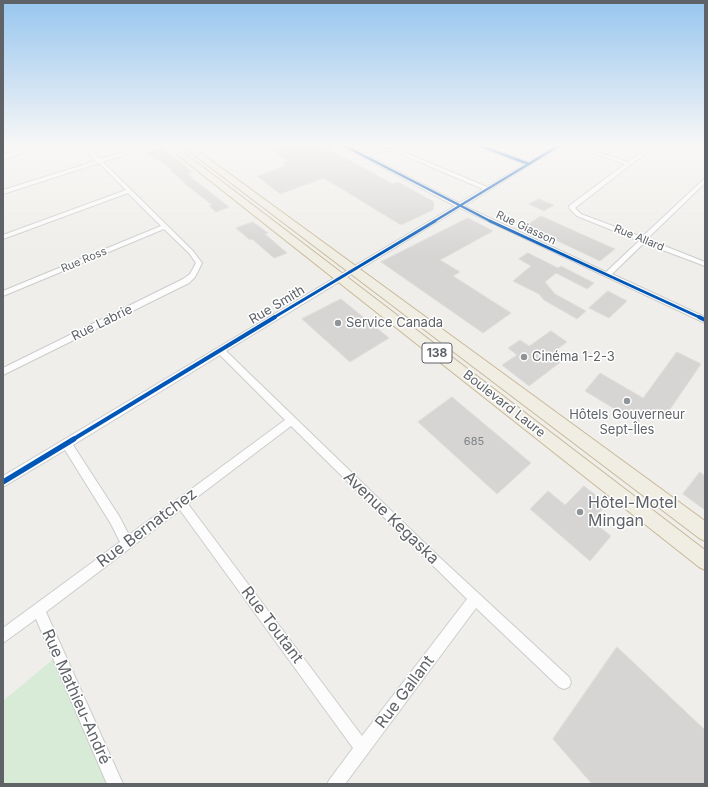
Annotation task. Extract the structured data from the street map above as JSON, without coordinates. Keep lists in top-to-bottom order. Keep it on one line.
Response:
{"streets":{"highway":["138","Boulevard Laure"],"street":["Rue Giasson","Rue Allard","Rue Ross","Rue Smith","Rue Labrie","Avenue Kegaska","Rue Bernatchez","Rue Toutant","Rue Gallant","Rue Mathieu-André"]},"crossings":[["Rue Giasson","Rue Smith"],["Rue Ross","Rue Labrie"],["Rue Smith","Boulevard Laure"],["Rue Smith","Avenue Kegaska"],["Avenue Kegaska","Rue Bernatchez"],["Avenue Kegaska","Rue Gallant"],["Rue Bernatchez","Rue Toutant"],["Rue Bernatchez","Rue Mathieu-André"],["Rue Toutant","Rue Gallant"]],"places":["Service Canada","Cinéma 1-2-3","Hôtels Gouverneur Sept-Îles","Hôtel-Motel Mingan"],"house_numbers":["685"]}
